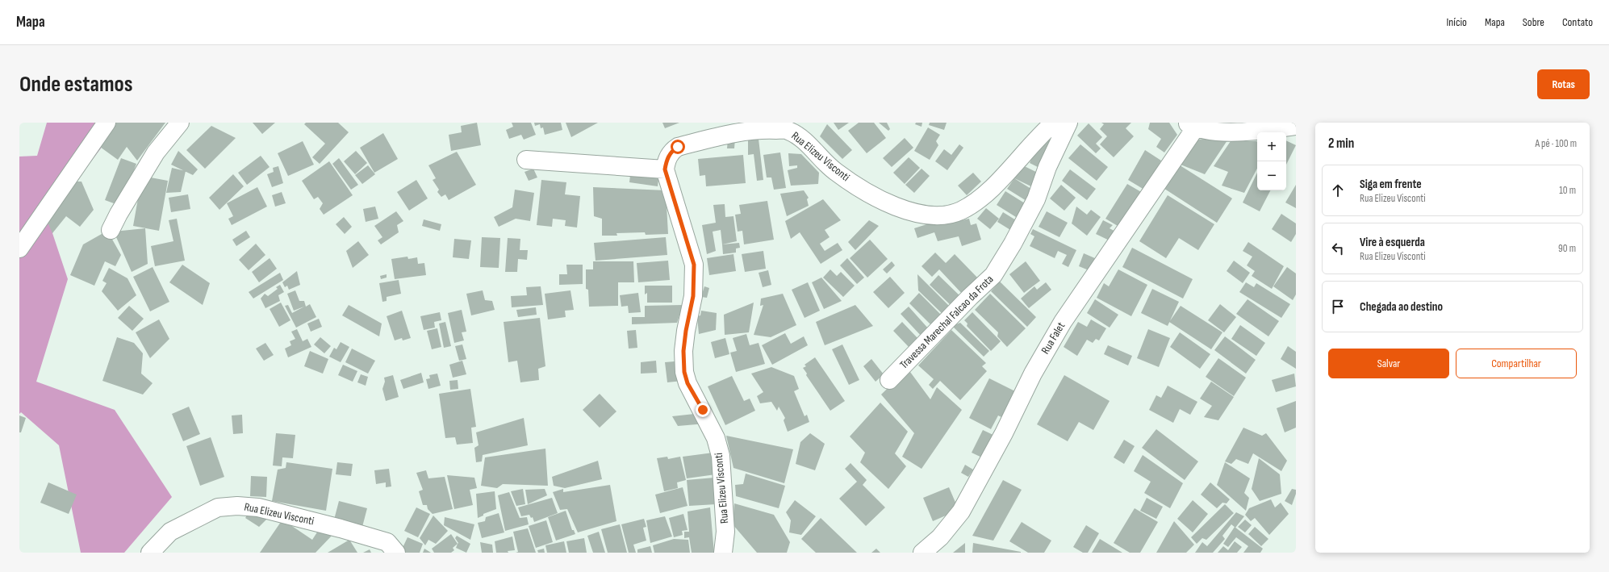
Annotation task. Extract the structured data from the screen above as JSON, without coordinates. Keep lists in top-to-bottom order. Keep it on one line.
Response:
{"streets":{"street":["Rua Elizeu Visconti","Travessa Marechal Falcao da Frota","Rua Falet"]},"page":{"header":"Mapa","nav":["Início","Mapa","Sobre","Contato"],"buttons":["Rotas",["Salvar","Compartilhar"]],"title":"Onde estamos","heading":["2 min","A pé · 100 m"],"map_buttons":["+","−"],"list":[["Siga em frente","Rua Elizeu Visconti","10 m"],["Vire à esquerda","Rua Elizeu Visconti","90 m"],"Chegada ao destino"]}}
